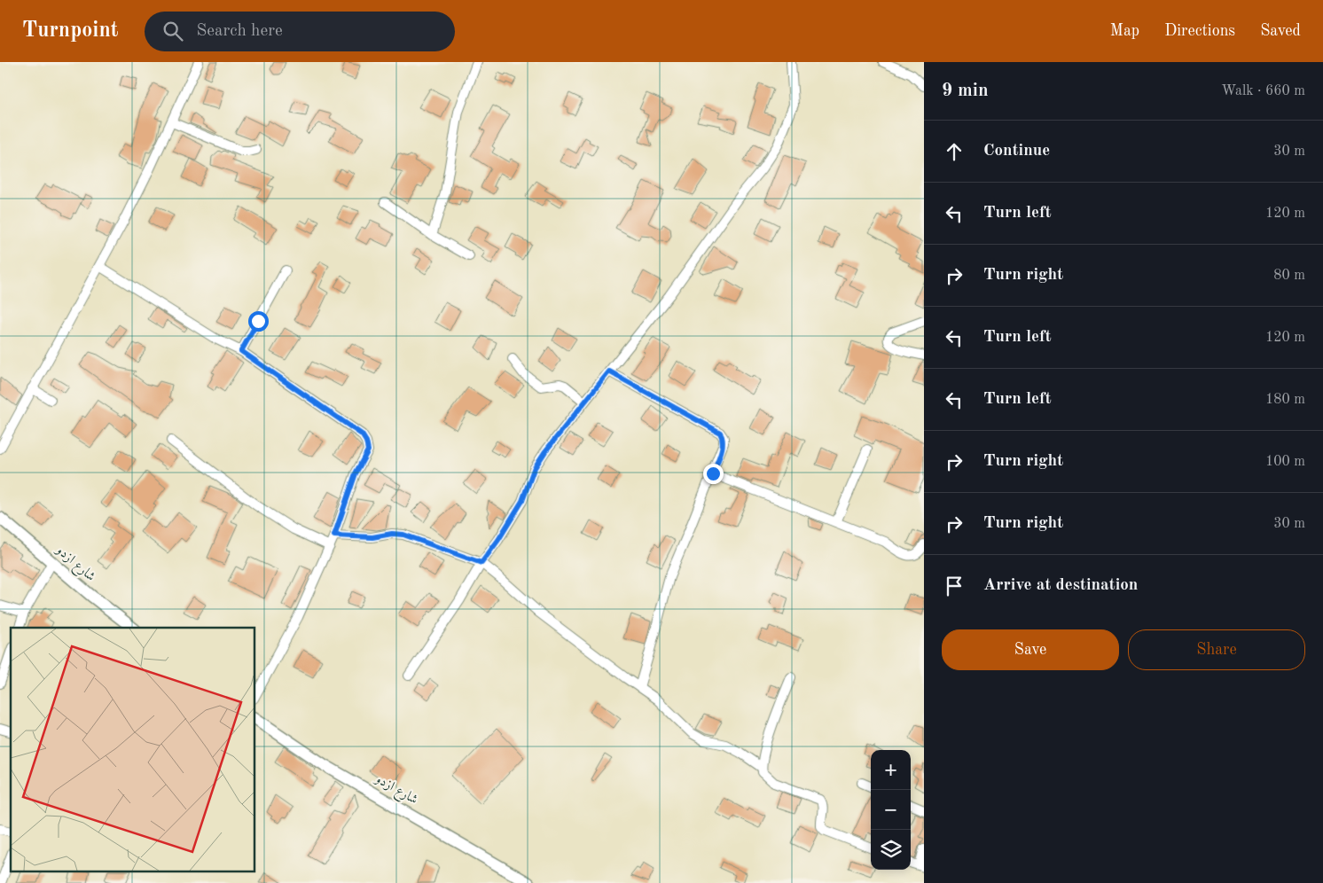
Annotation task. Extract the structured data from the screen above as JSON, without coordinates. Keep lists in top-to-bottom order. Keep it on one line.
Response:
{"streets":{"street":["شارع ازدو"]},"page":{"header":"Turnpoint","search":"Search here","nav":["Map","Directions","Saved"],"heading":["9 min","Walk · 660 m"],"list":[["Continue","30 m"],["Turn left","120 m"],["Turn right","80 m"],["Turn left","120 m"],["Turn left","180 m"],["Turn right","100 m"],["Turn right","30 m"],"Arrive at destination"],"buttons":["Save","Share"],"map_buttons":["+","−"]}}
